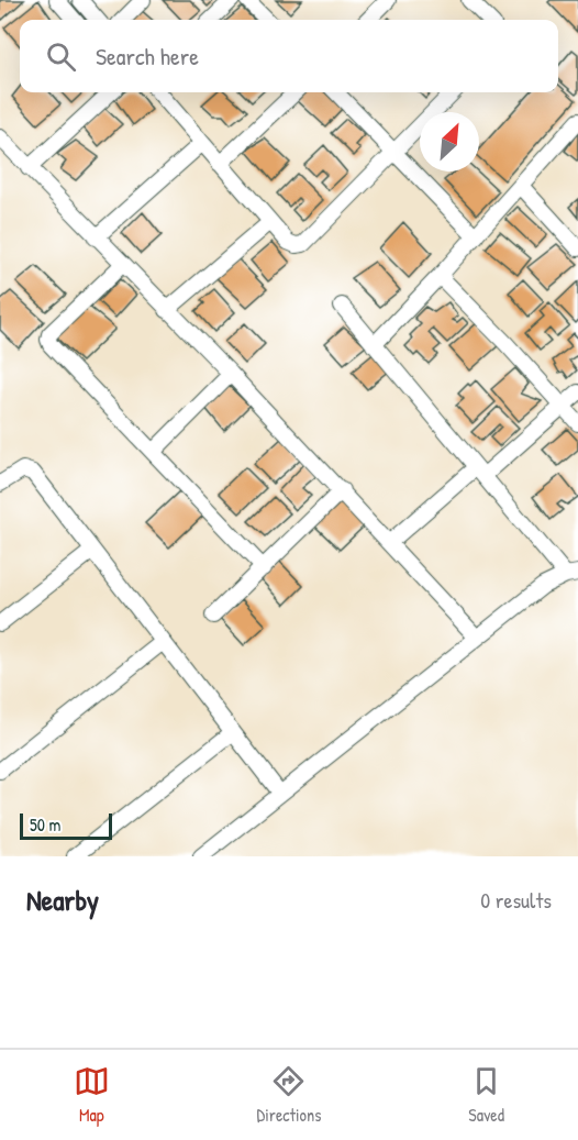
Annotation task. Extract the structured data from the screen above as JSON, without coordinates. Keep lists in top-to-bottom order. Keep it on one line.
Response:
{"scale_bar":"50 m","north":"top right","page":{"search":"Search here","scale":"50 m","heading":["Nearby","0 results"],"nav":["Map","Directions","Saved"]}}
